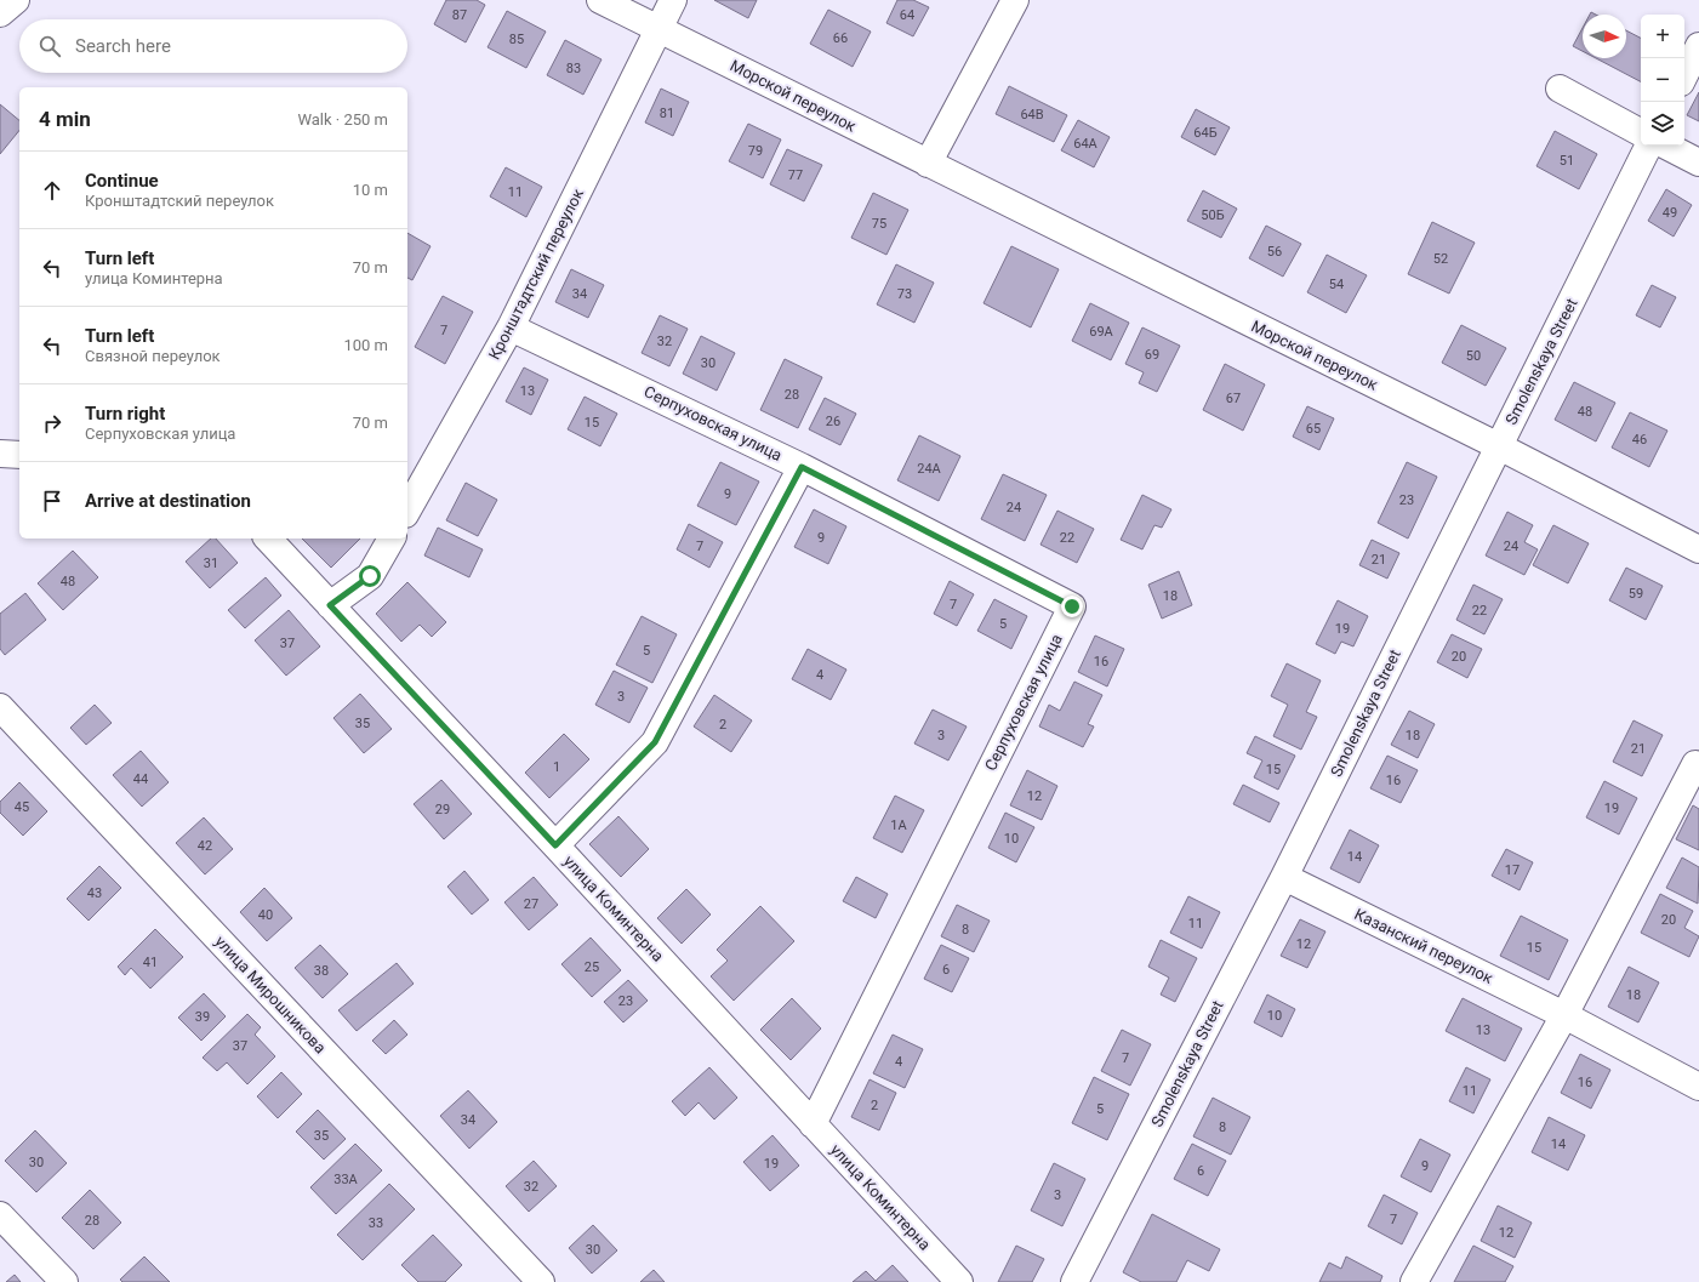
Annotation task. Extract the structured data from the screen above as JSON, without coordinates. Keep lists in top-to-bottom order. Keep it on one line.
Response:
{"streets":{"street":["Морской переулок","Кронштадтский переулок","Smolenskaya Street","Серпуховская улица","улица Коминтерна","Казанский переулок","улица Мирошникова"]},"crossings":[["Морской переулок","Кронштадтский переулок"],["Морской переулок","Smolenskaya Street"],["Кронштадтский переулок","Серпуховская улица"],["Smolenskaya Street","Казанский переулок"],["Серпуховская улица","улица Коминтерна"]],"house_numbers":["87","64","66","85","83","81","64В","64Б","64А","79","51","77","11","49","50Б","75","56","52","54","34","73","7","69А","32","69","50","30","13","28","67","48","26","15","65","46","24А","9","23","24","9","22","7","24","21","31","48","59","18","7","22","5","19","37","5","20","16","4","3","35","2","3","18","21","1","15","44","16","12","45","19","29","1А","10","42","14","17","43","27","40","20","11","8","12","15","41","25","6","38","18","23","10","39","13","37","7","4","16","11","2","5","34","8","35","14","30","19","9","6","33А","32","3","7","28","33","12","30"],"north":"right","page":{"map_buttons":["+","−"],"search":"Search here","heading":["4 min","Walk · 250 m"],"list":[["Continue","Кронштадтский переулок","10 m"],["Turn left","улица Коминтерна","70 m"],["Turn left","Связной переулок","100 m"],["Turn right","Серпуховская улица","70 m"],"Arrive at destination"]}}
